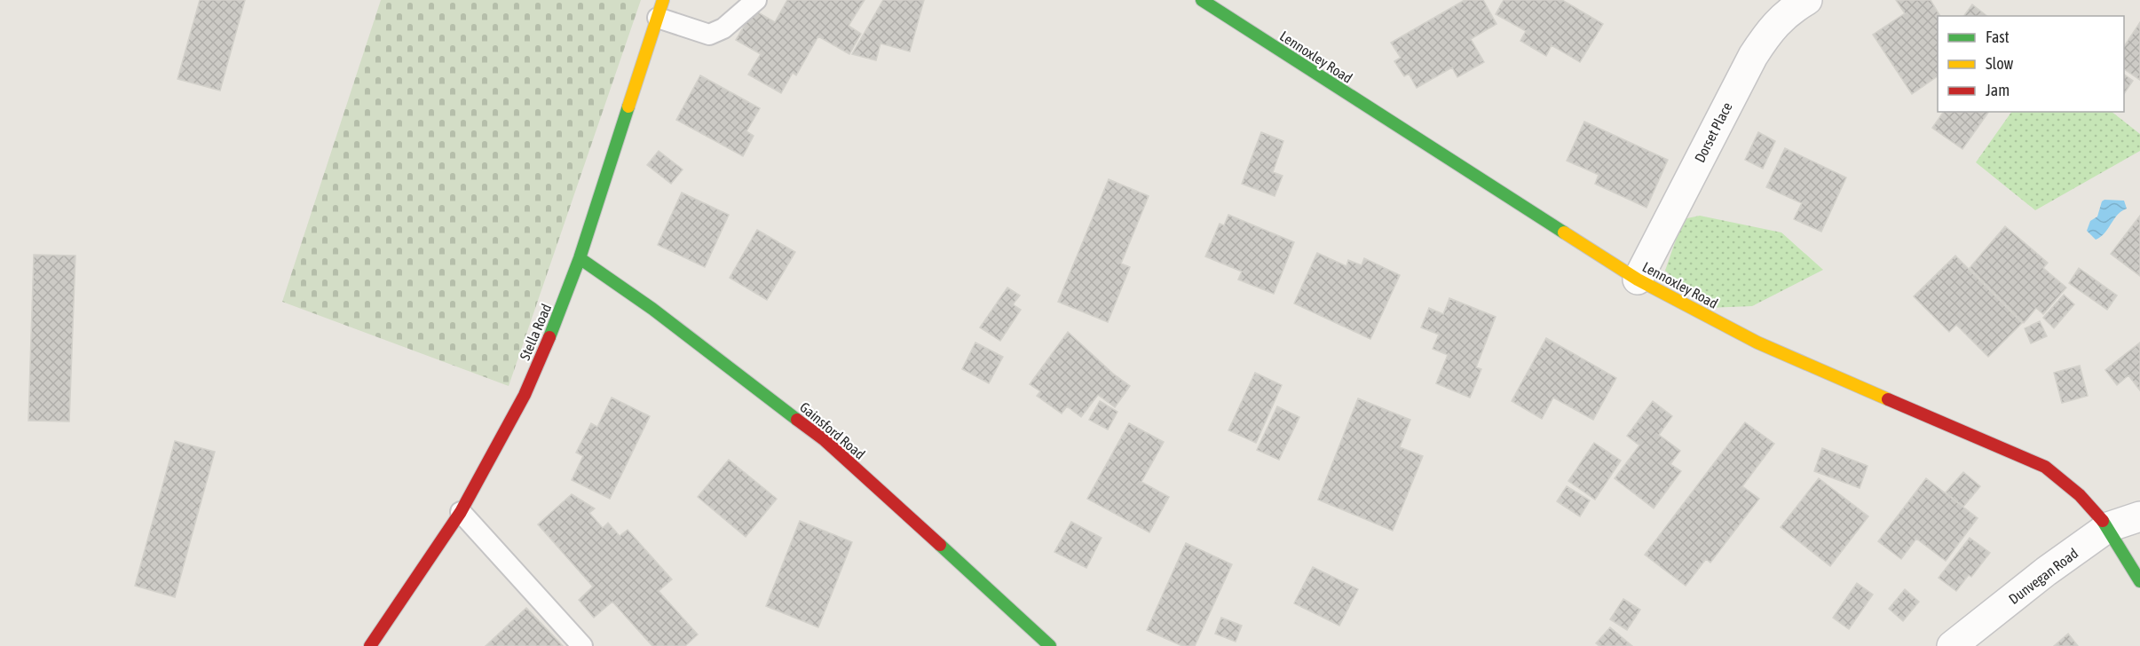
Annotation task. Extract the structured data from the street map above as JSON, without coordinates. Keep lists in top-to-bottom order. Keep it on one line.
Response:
{"streets":{"street":["Lennoxley Road","Dorset Place","Stella Road","Gainsford Road","Dunvegan Road"]},"crossings":[["Lennoxley Road","Dorset Place"],["Lennoxley Road","Dunvegan Road"],["Stella Road","Gainsford Road"]],"legend":["Fast","Slow","Jam"]}
